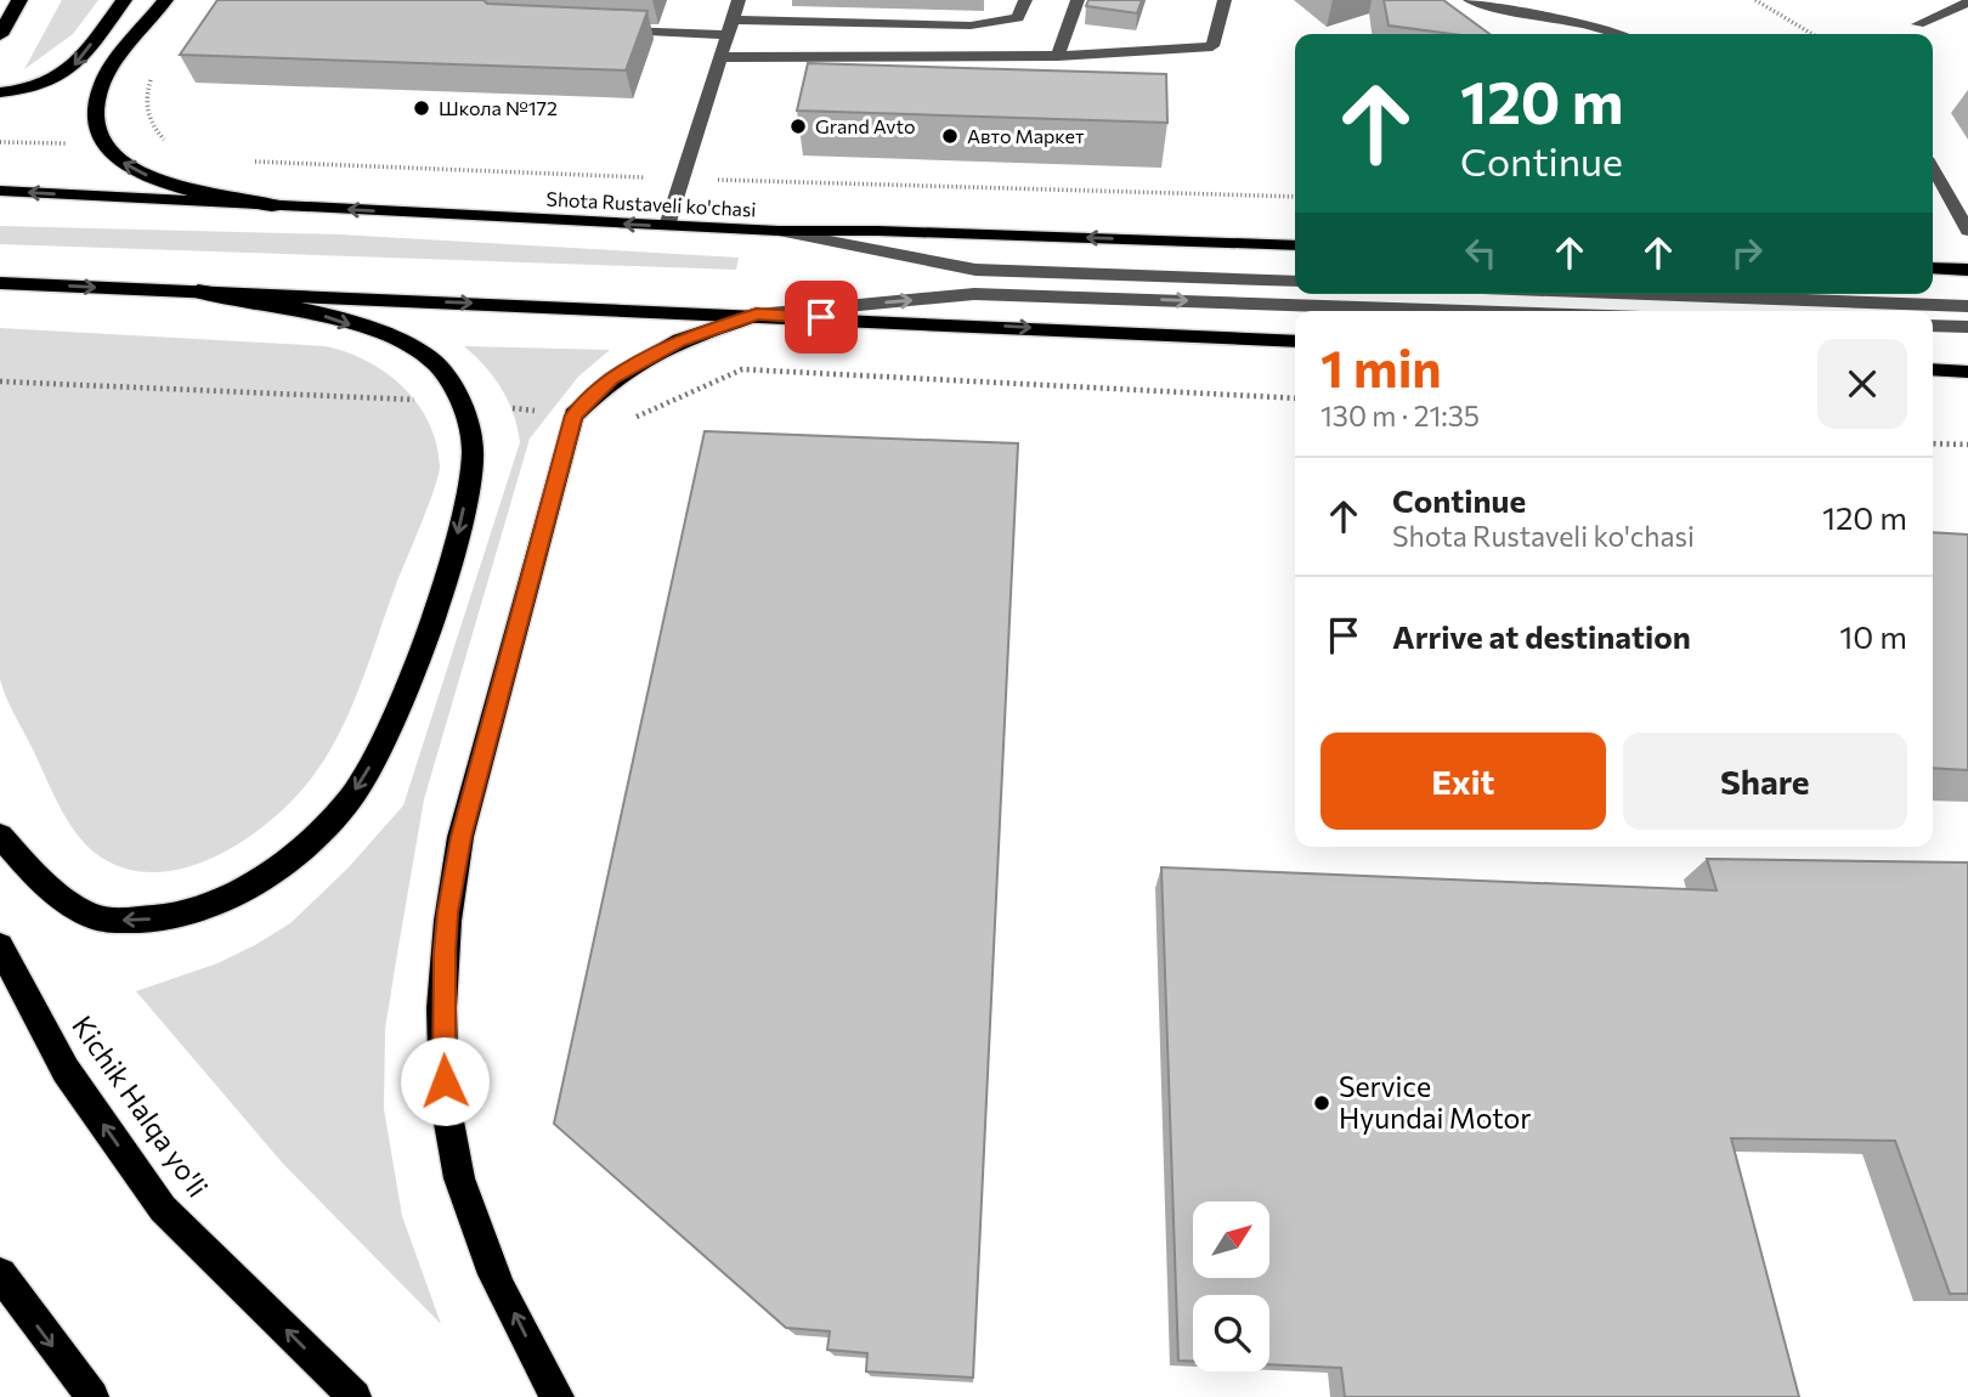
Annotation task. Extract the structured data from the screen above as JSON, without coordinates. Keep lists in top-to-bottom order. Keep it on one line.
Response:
{"streets":{"highway":["Kichik Halqa yo'li"],"main road":["Shota Rustaveli ko'chasi"]},"one_way":["Kichik Halqa yo'li"],"places":["Школа №172","Grand Avto","Авто Маркет","Service Hyundai Motor"],"north":"top right","page":{"turn":["120 m","Continue"],"heading":["1 min","130 m · 21:35"],"list":[{"name":"Continue","note":"Shota Rustaveli ko'chasi","value":"120 m"},{"name":"Arrive at destination","value":"10 m"}],"buttons":["Exit","Share"]}}
